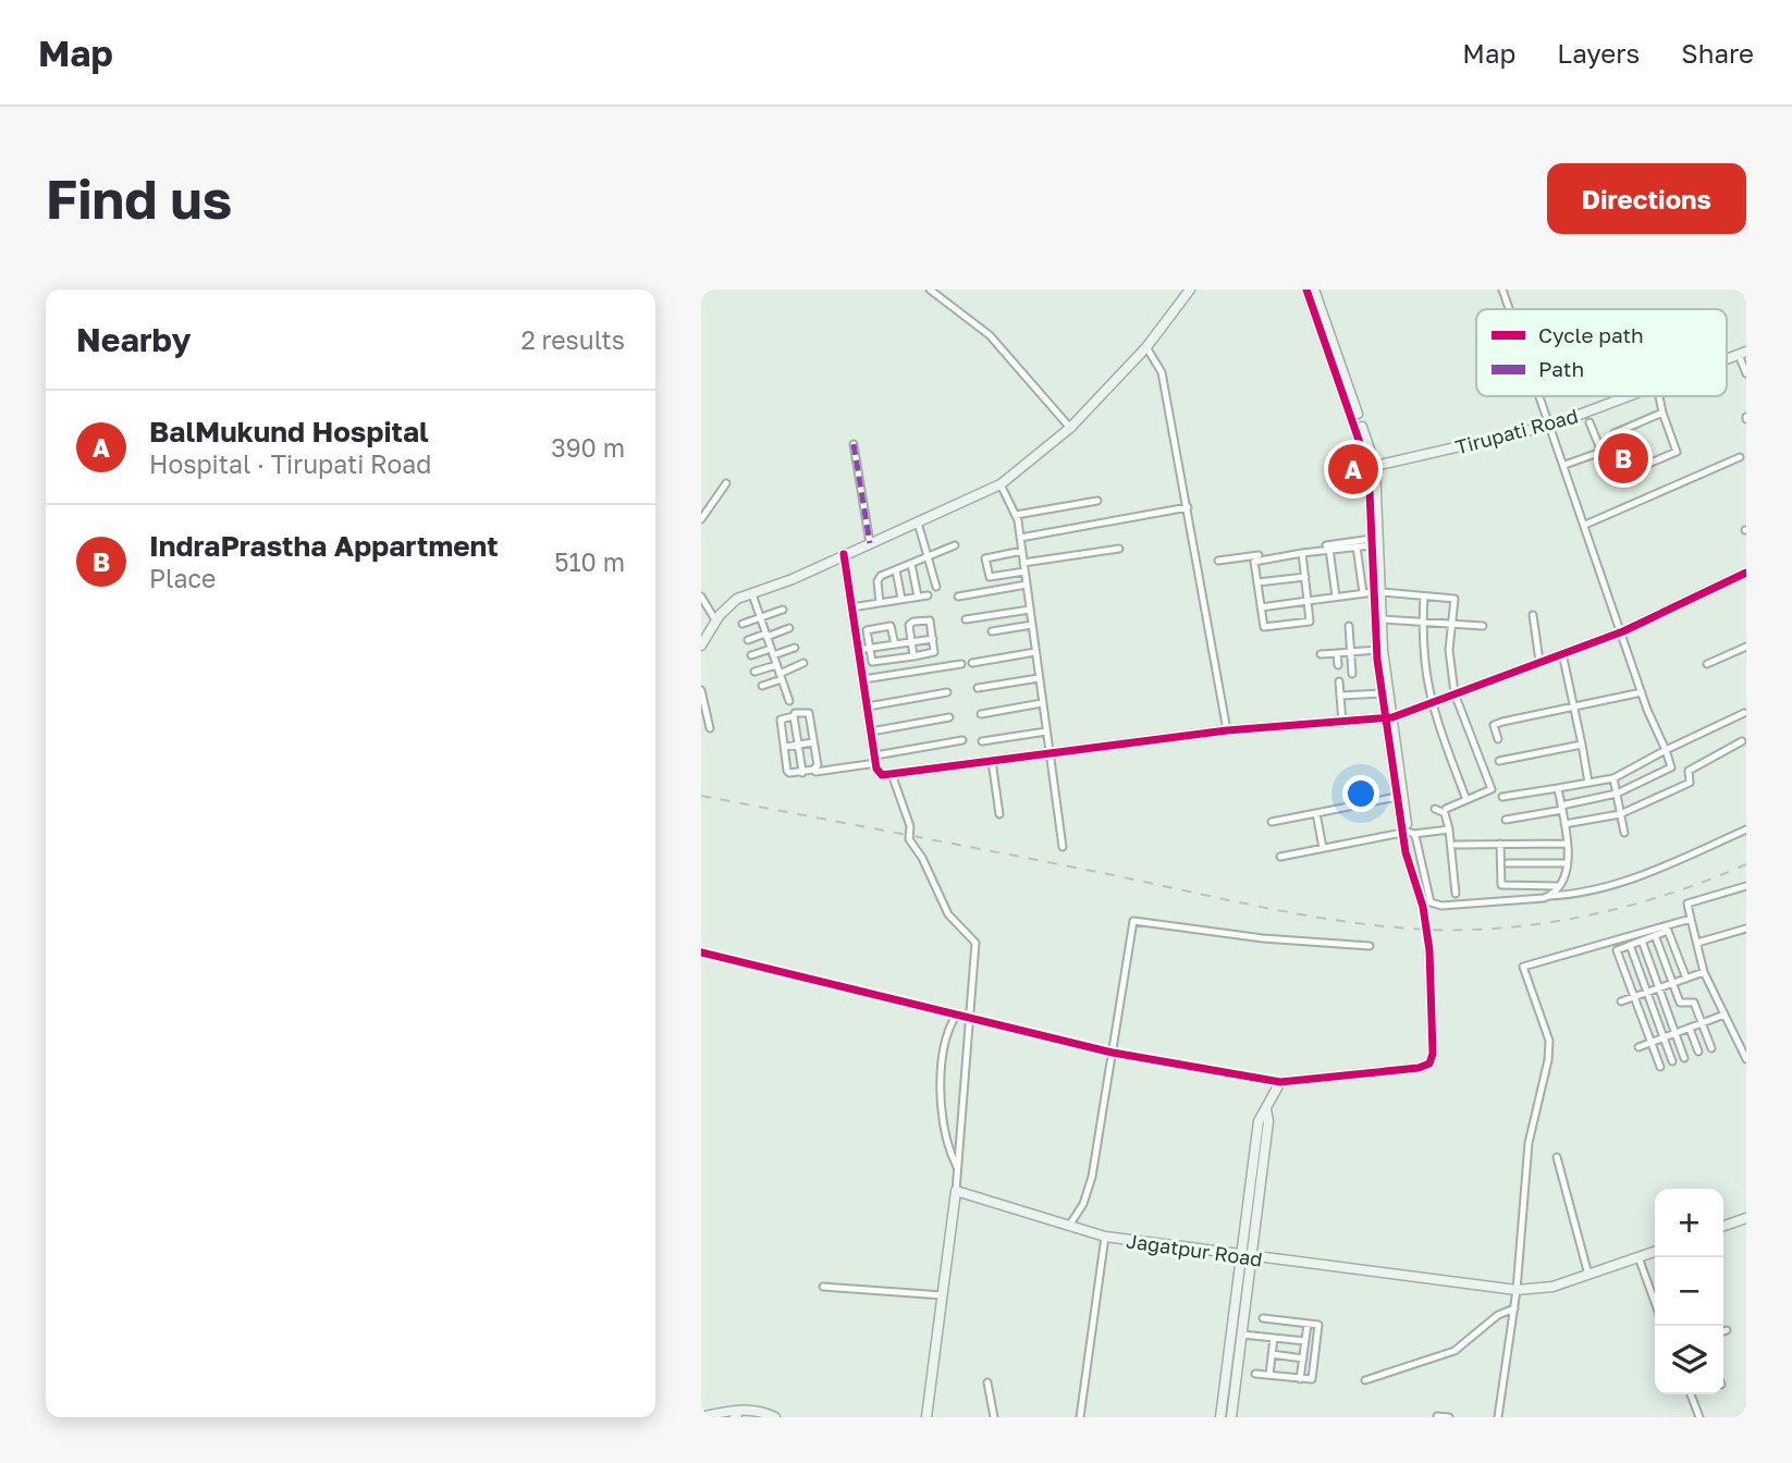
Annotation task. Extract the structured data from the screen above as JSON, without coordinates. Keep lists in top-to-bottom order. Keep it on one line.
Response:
{"streets":{"street":["Tirupati Road","Jagatpur Road"]},"legend":["Cycle path","Path"],"page":{"header":"Map","nav":["Map","Layers","Share"],"buttons":"Directions","title":"Find us","heading":["Nearby","2 results"],"list":[{"mark":"A","name":"BalMukund Hospital","note":"Hospital · Tirupati Road","value":"390 m"},{"mark":"B","name":"IndraPrastha Appartment","note":"Place","value":"510 m"}],"pins":["B","A"],"map_buttons":["+","−"]}}
